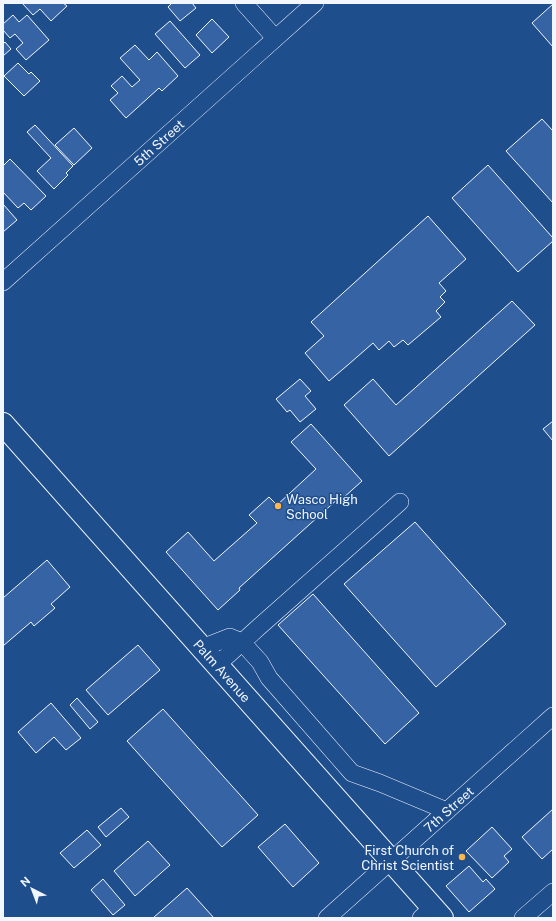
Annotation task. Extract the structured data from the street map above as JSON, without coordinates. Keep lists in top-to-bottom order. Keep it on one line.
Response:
{"streets":{"main road":["Palm Avenue"],"street":["5th Street","7th Street"]},"crossings":[["Palm Avenue","7th Street"]],"places":["Wasco High School","First Church of Christ Scientist"],"north":"top left"}
